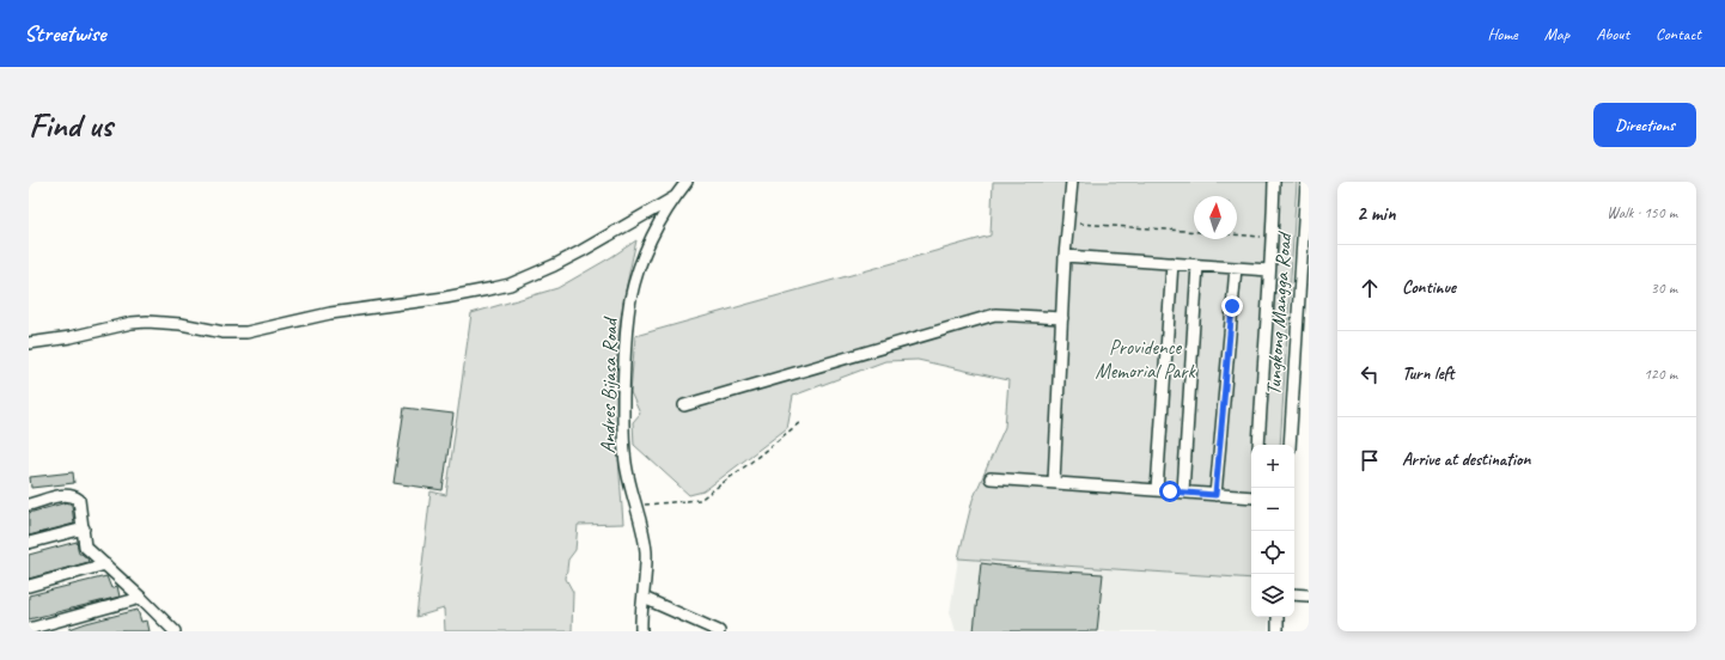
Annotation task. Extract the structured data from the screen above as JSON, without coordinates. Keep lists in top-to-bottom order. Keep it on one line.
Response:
{"streets":{"street":["Tungkong Mangga Road","Andres Bijasa Road"]},"parks":["Providence Memorial Park"],"north":"top","page":{"header":"Streetwise","nav":["Home","Map","About","Contact"],"buttons":"Directions","title":"Find us","heading":["2 min","Walk · 150 m"],"list":[["Continue","30 m"],["Turn left","120 m"],"Arrive at destination"],"map_buttons":["+","−"]}}
